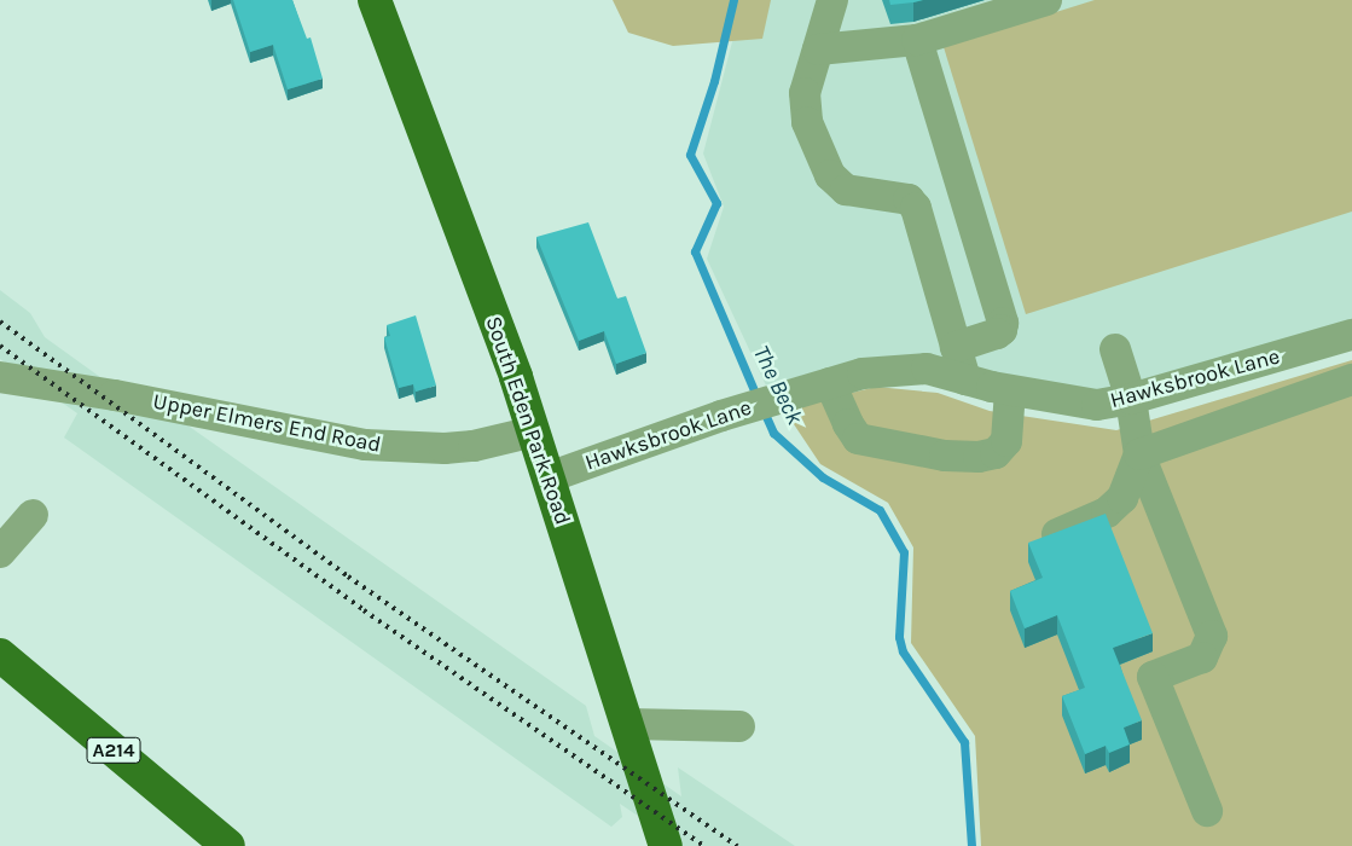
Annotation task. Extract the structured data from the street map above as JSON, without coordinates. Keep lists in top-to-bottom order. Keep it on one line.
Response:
{"streets":{"main road":["South Eden Park Road","A214"],"street":["Hawksbrook Lane","Upper Elmers End Road"]},"crossings":[["Hawksbrook Lane","South Eden Park Road"],["South Eden Park Road","Upper Elmers End Road"]],"water":["The Beck"]}
